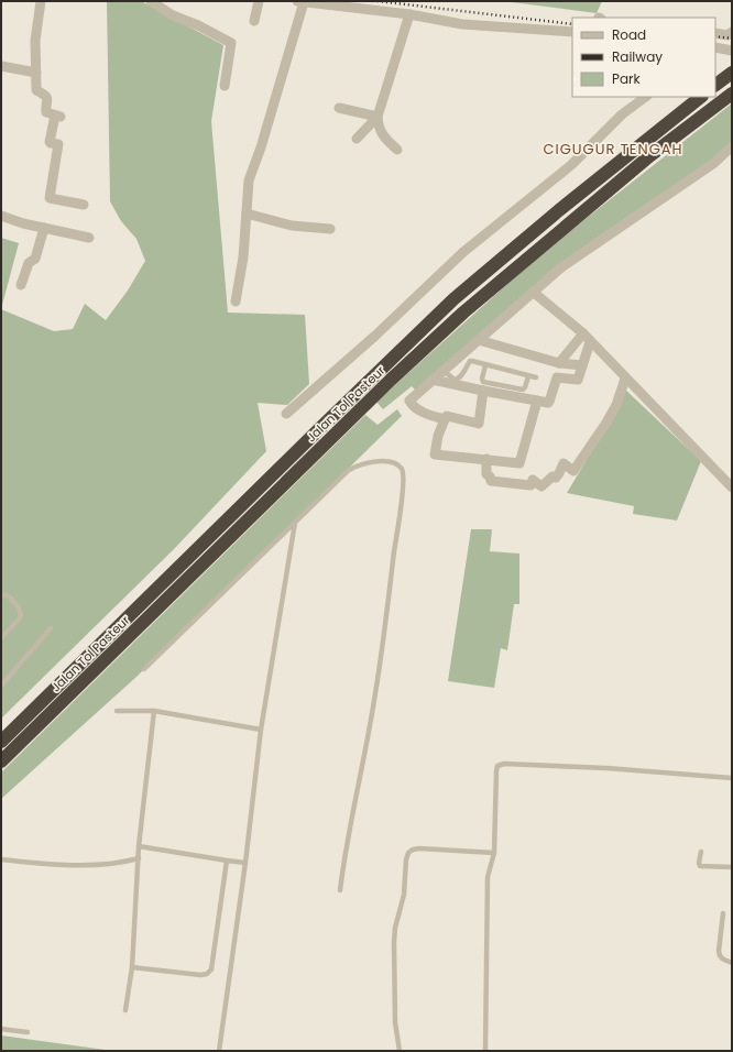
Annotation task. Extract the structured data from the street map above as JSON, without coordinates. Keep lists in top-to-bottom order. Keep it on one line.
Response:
{"streets":{"highway":["Jalan Tol Pasteur"]},"districts":["CIGUGUR TENGAH"],"legend":["Road","Railway","Park"]}
